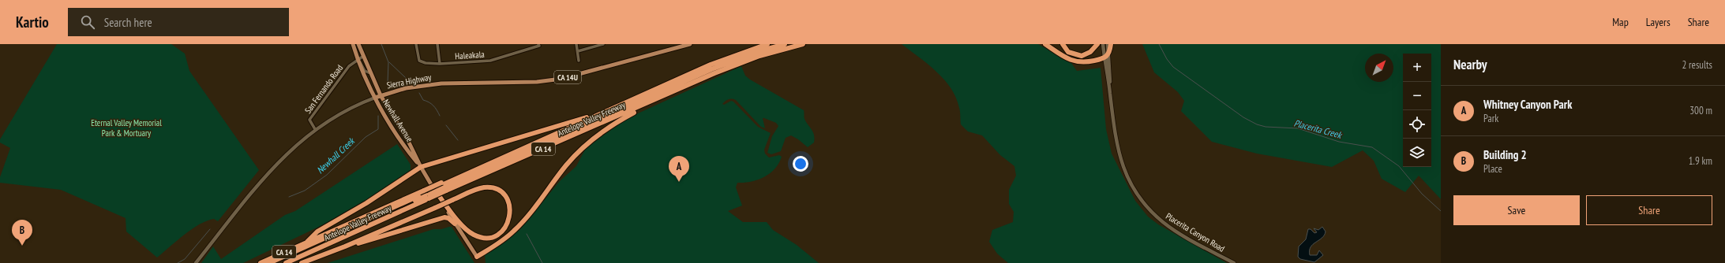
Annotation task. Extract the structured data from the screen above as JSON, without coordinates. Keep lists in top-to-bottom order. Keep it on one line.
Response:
{"streets":{"highway":["Antelope Valley Freeway","CA 14"],"main road":["CA 14U","Sierra Highway","Newhall Avenue","Placerita Canyon Road"],"street":["Haleakala","San Fernando Road"]},"crossings":[["Sierra Highway","San Fernando Road"],["Sierra Highway","Newhall Avenue"],["San Fernando Road","Newhall Avenue"]],"water":["Placerita Creek","Newhall Creek"],"parks":["Eternal Valley Memorial Park & Mortuary"],"north":"top right","page":{"header":"Kartio","search":"Search here","nav":["Map","Layers","Share"],"heading":["Nearby","2 results"],"map_buttons":["+","−"],"list":[{"mark":"A","name":"Whitney Canyon Park","note":"Park","value":"300 m"},{"mark":"B","name":"Building 2","note":"Place","value":"1.9 km"}],"pins":["A","B"],"buttons":["Save","Share"]}}
